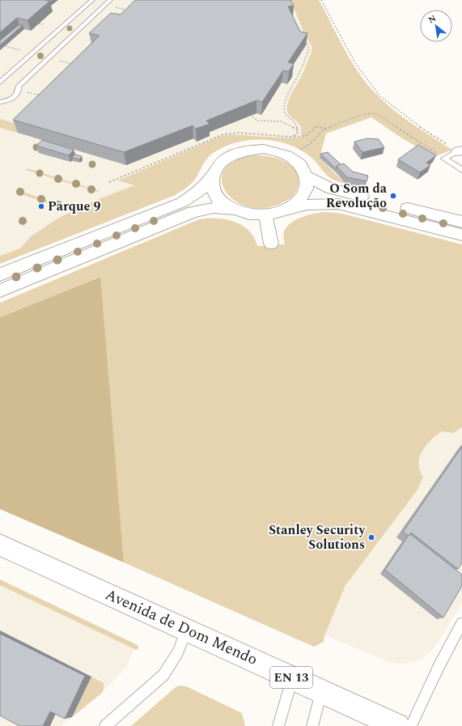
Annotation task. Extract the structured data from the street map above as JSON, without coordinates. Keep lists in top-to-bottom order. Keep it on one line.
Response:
{"streets":{"main road":["Avenida de Dom Mendo","EN 13"]},"places":["O Som da Revolução","Parque 9","Stanley Security Solutions"],"north":"top left"}
